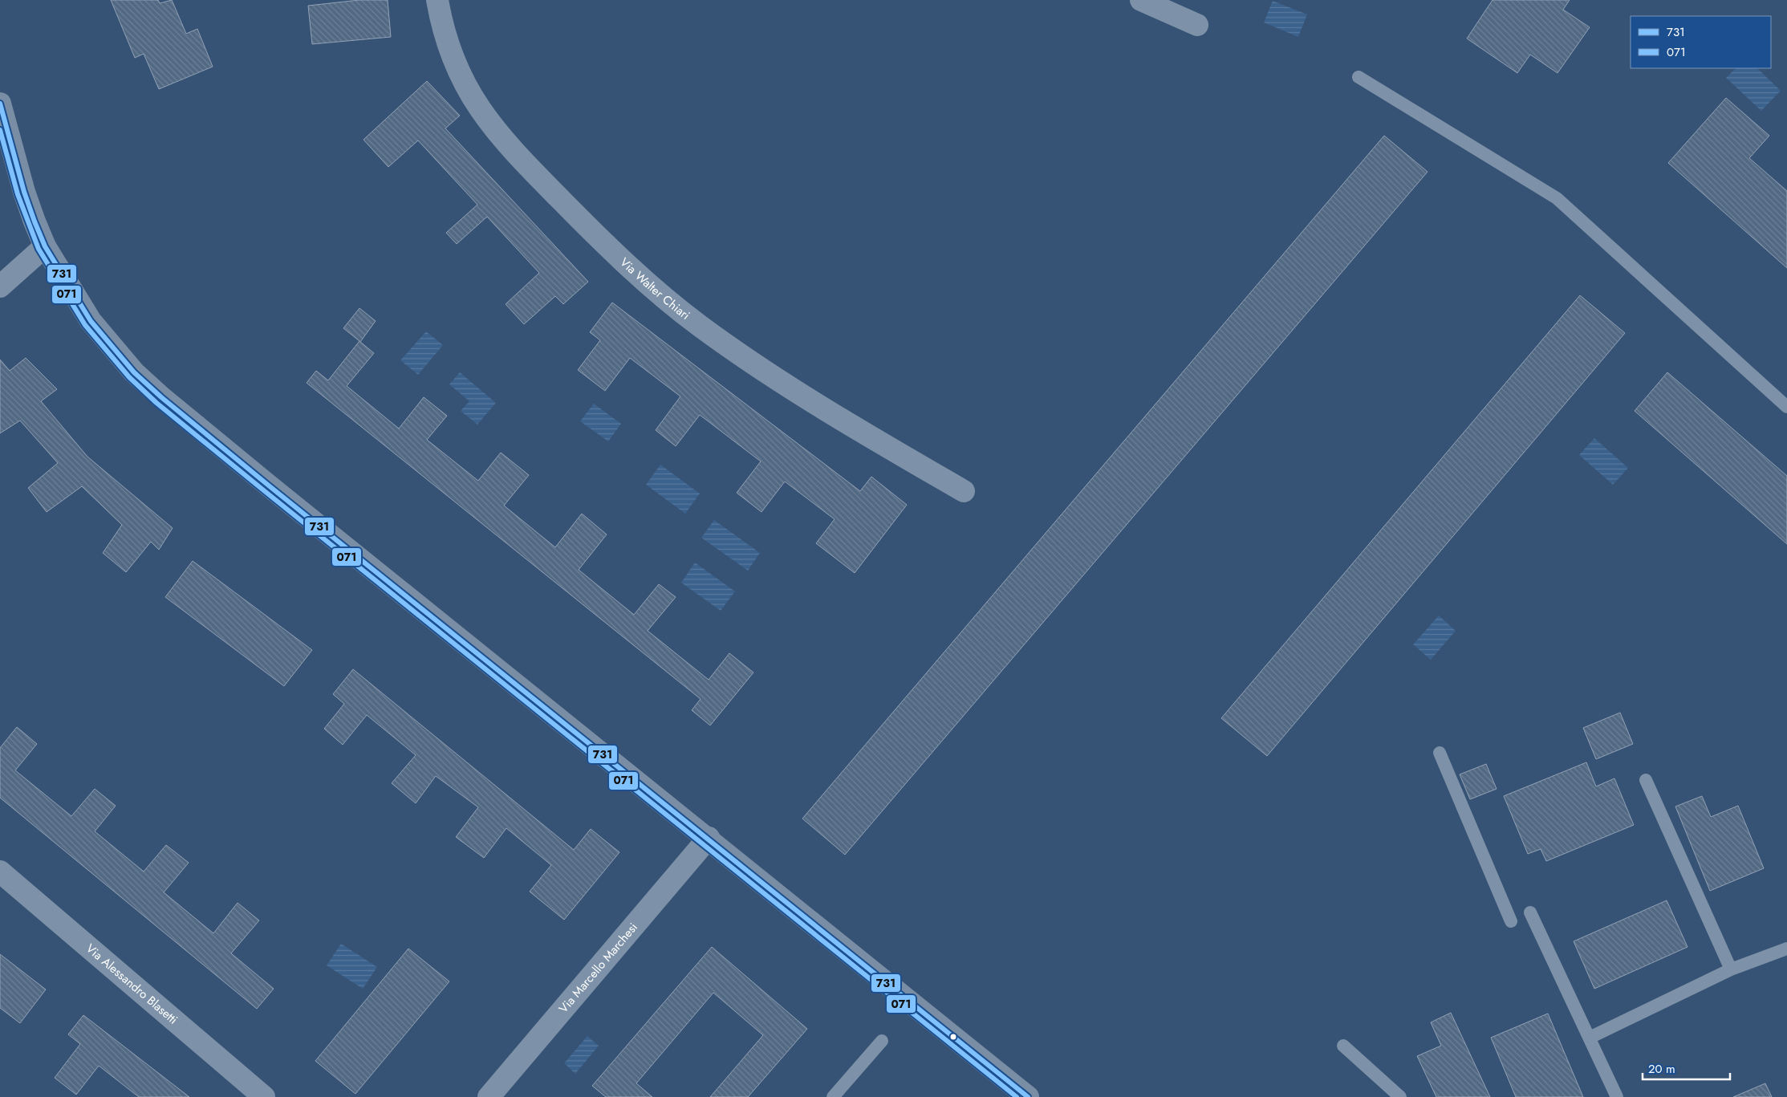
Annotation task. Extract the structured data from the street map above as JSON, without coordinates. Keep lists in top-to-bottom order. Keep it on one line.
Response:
{"streets":{"street":["Via Walter Chiari","Via Marcello Marchesi","Via Alessandro Blasetti"]},"lines":["transit line 731","transit line 071"],"legend":["731","071"],"scale_bar":"20 m"}
